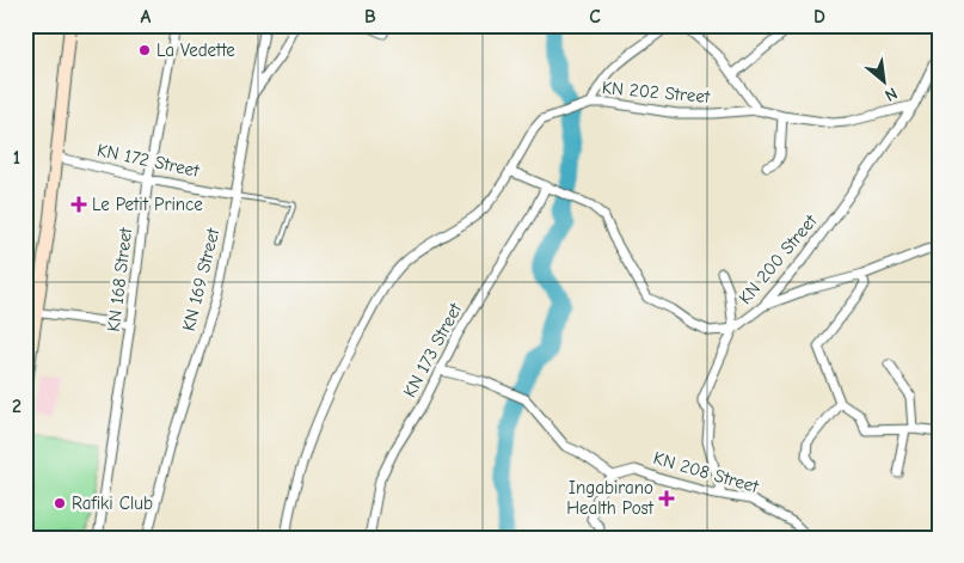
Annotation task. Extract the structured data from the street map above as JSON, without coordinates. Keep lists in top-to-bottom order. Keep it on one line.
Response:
{"streets":{"street":["KN 202 Street","KN 172 Street","KN 200 Street","KN 168 Street","KN 169 Street","KN 173 Street","KN 208 Street"]},"crossings":[["KN 202 Street","KN 200 Street"],["KN 172 Street","KN 168 Street"],["KN 172 Street","KN 169 Street"],["KN 200 Street","KN 173 Street"]],"places":{"other":["La Vedette","Rafiki Club"],"health":["Le Petit Prince","Ingabirano Health Post"]},"north":"bottom right","grid":{"columns":["A","B","C","D"],"rows":["1","2"]}}
